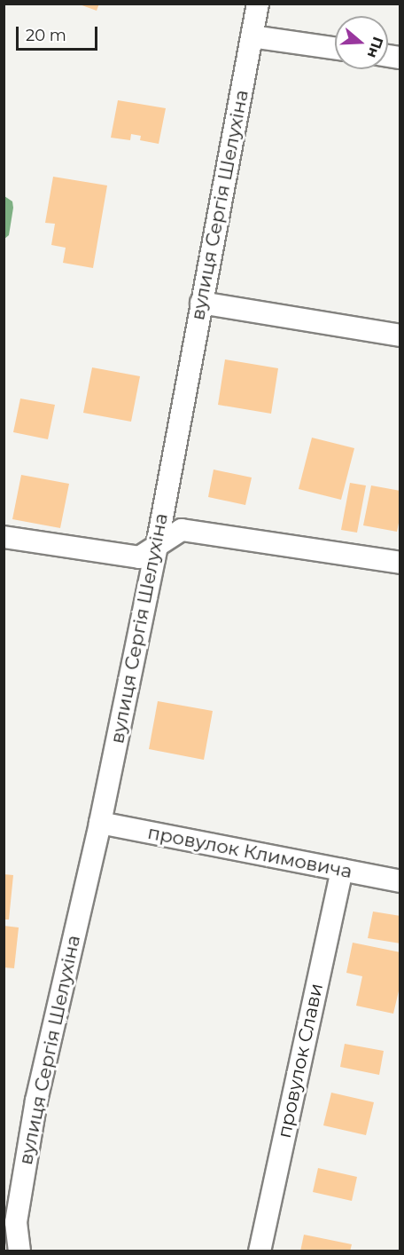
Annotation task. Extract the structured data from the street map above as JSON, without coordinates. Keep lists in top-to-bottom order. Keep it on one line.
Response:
{"streets":{"street":["вулиця Сергія Шелухіна","провулок Климовича","провулок Слави"]},"crossings":[["вулиця Сергія Шелухіна","провулок Климовича"],["провулок Климовича","провулок Слави"]],"scale_bar":"20 m","north":"right"}
